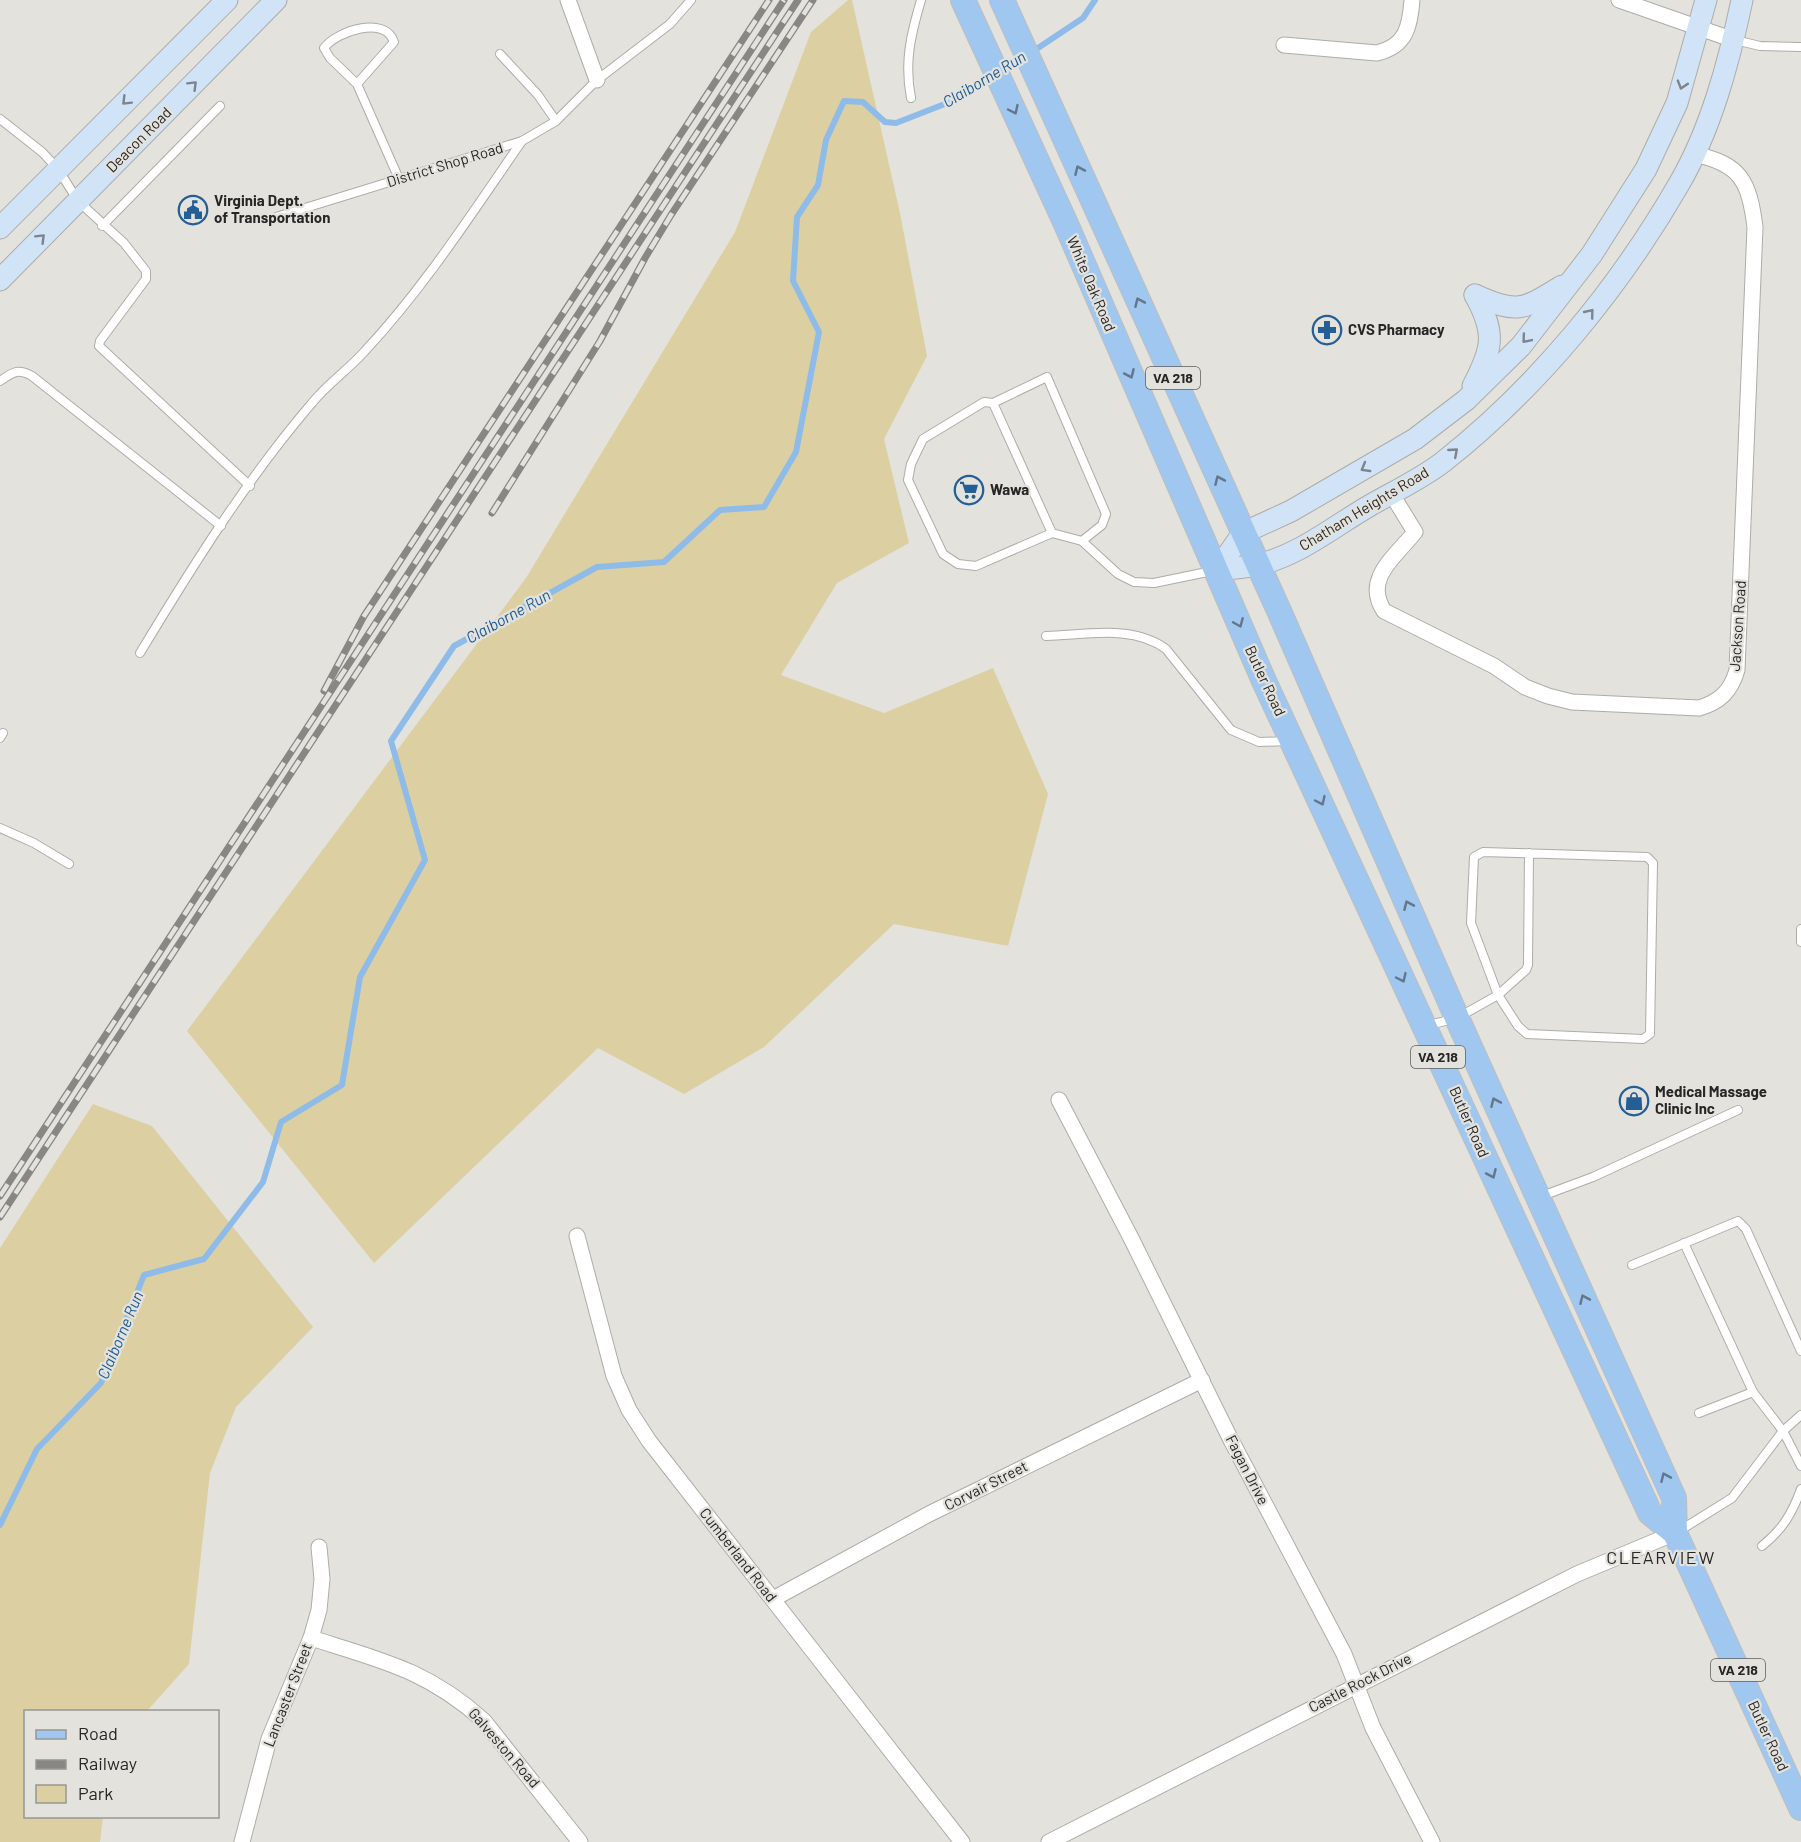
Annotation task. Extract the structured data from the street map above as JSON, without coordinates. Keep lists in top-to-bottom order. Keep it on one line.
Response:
{"streets":{"main road":["Deacon Road","White Oak Road","VA 218","Chatham Heights Road","Butler Road"],"street":["Jackson Road","Fagan Drive","Corvair Street","Cumberland Road","Castle Rock Drive","Lancaster Street","Galveston Road"],"lane":["District Shop Road"]},"crossings":[["White Oak Road","Chatham Heights Road"],["White Oak Road","Butler Road"],["VA 218","Chatham Heights Road"],["VA 218","Butler Road"],["Chatham Heights Road","Jackson Road"],["Chatham Heights Road","Butler Road"],["Butler Road","Castle Rock Drive"],["Fagan Drive","Corvair Street"],["Fagan Drive","Castle Rock Drive"],["Corvair Street","Cumberland Road"],["Lancaster Street","Galveston Road"]],"districts":["CLEARVIEW"],"water":["Claiborne Run"],"places":{"public building":["Virginia Dept. of Transportation"],"pharmacy":["CVS Pharmacy"],"supermarket":["Wawa"],"shop":["Medical Massage Clinic Inc"]},"legend":["Road","Railway","Park"]}
